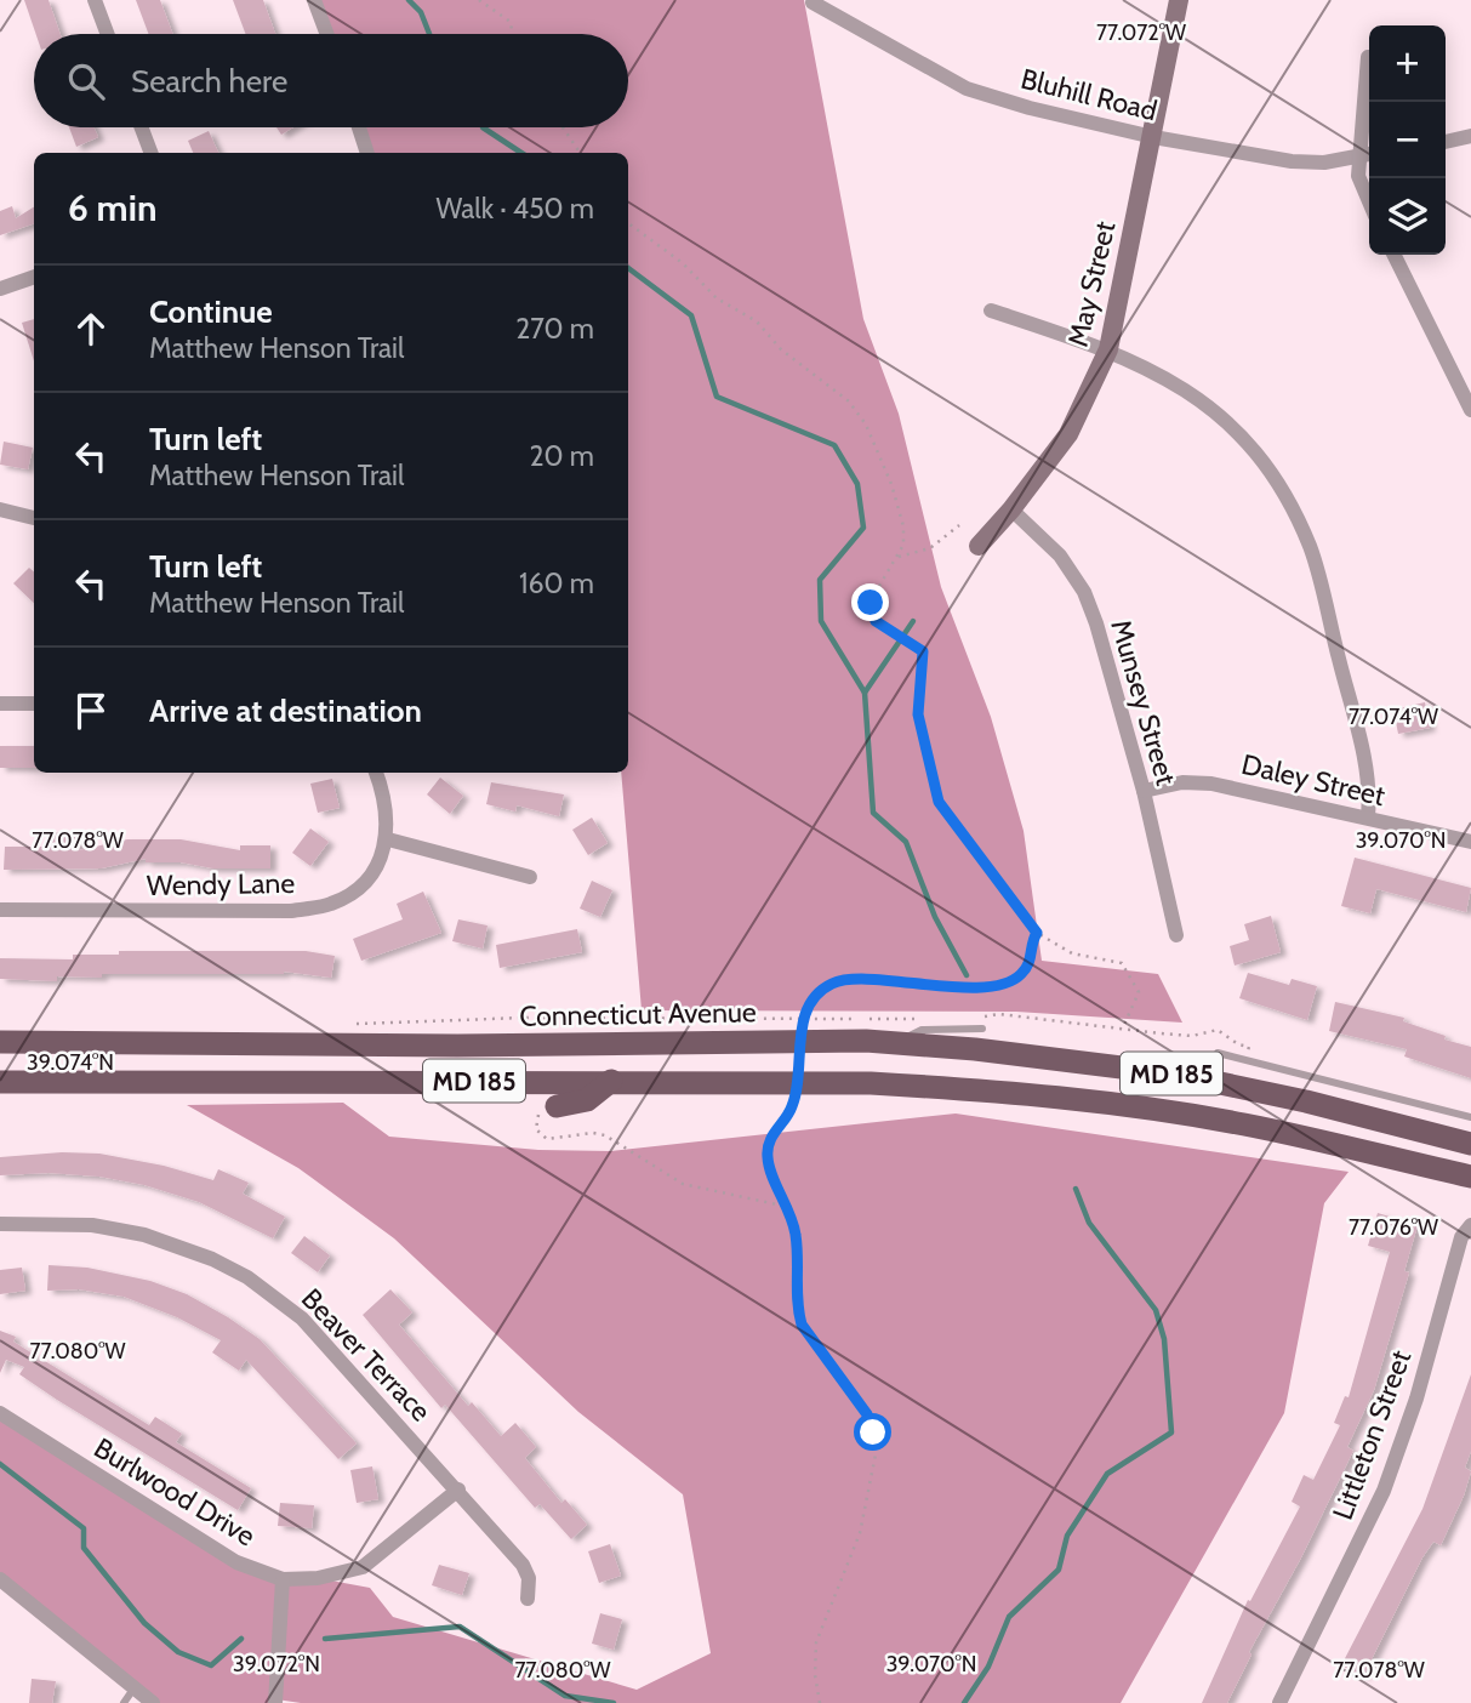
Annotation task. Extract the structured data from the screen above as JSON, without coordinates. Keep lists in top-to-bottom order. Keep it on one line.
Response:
{"streets":{"main road":["Connecticut Avenue","MD 185"],"street":["Bluhill Road","May Street","Munsey Street","Daley Street","Wendy Lane","Beaver Terrace","Littleton Street","Burlwood Drive"]},"crossings":[["Bluhill Road","May Street"],["May Street","Munsey Street"],["Munsey Street","Daley Street"],["Beaver Terrace","Burlwood Drive"]],"page":{"map_buttons":["+","−"],"search":"Search here","heading":["6 min","Walk · 450 m"],"list":[["Continue","Matthew Henson Trail","270 m"],["Turn left","Matthew Henson Trail","20 m"],["Turn left","Matthew Henson Trail","160 m"],"Arrive at destination"]},"coordinates":["77.072°W","77.074°W","39.070°N","77.078°W","39.074°N","77.076°W","77.080°W","39.072°N"]}
